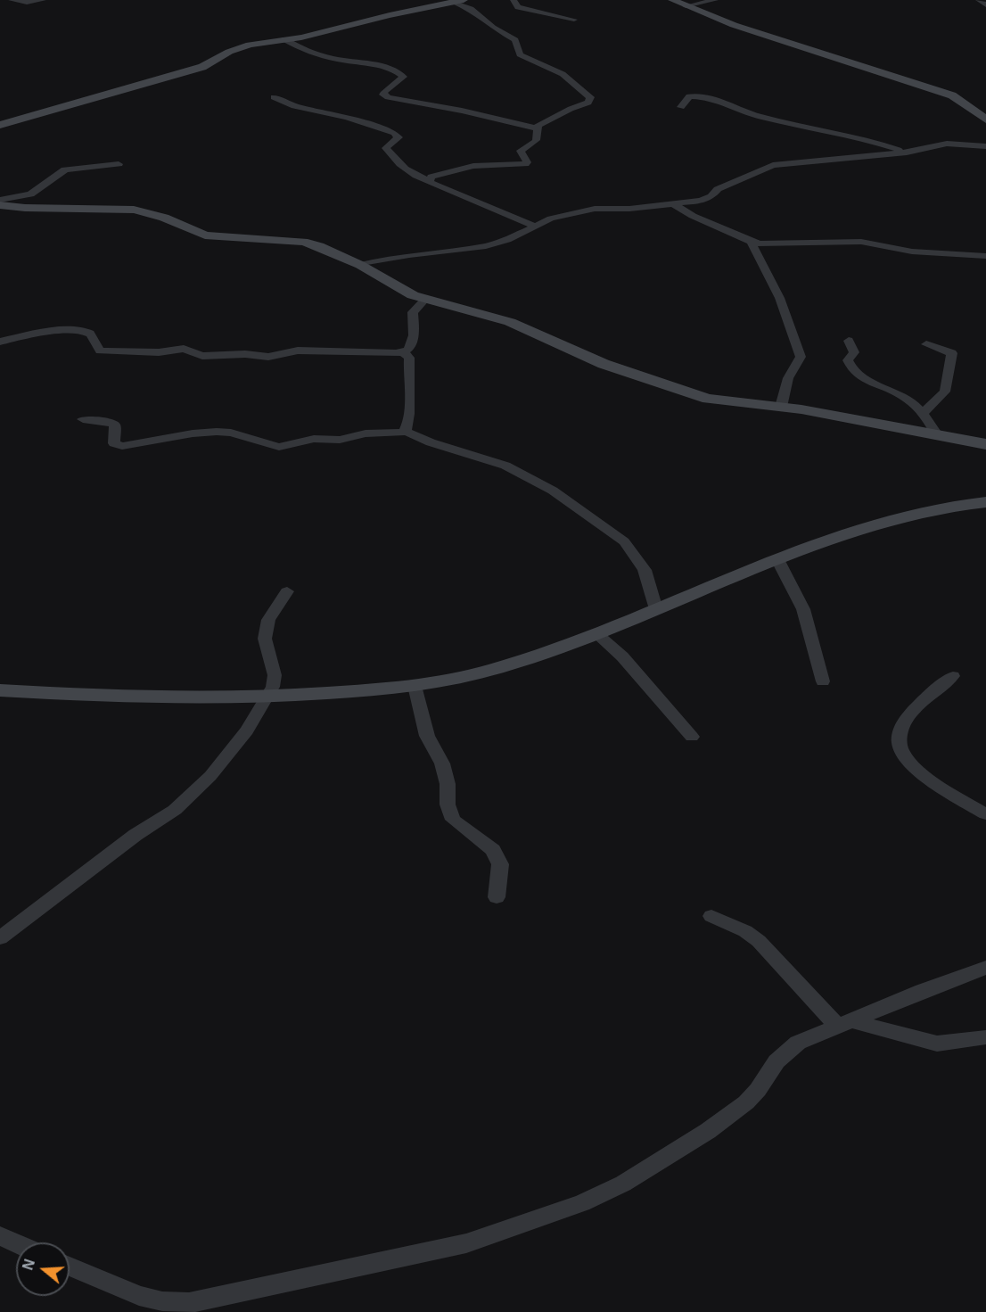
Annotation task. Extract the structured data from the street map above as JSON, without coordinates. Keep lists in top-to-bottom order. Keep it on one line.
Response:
{"north":"left"}
